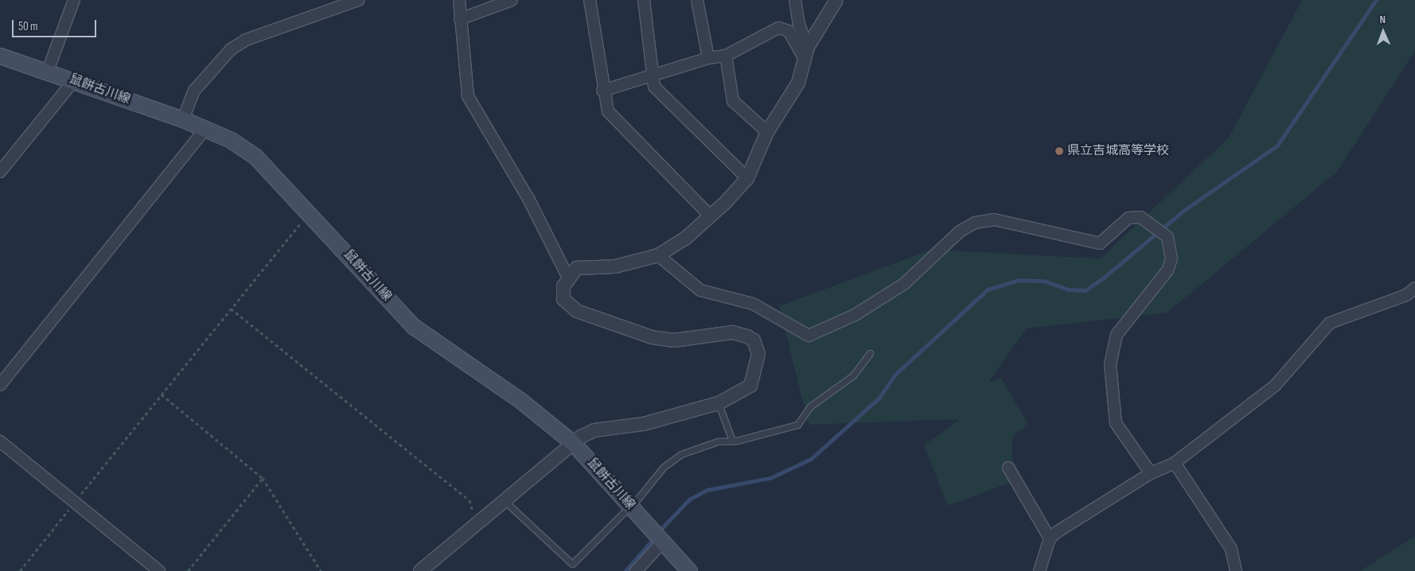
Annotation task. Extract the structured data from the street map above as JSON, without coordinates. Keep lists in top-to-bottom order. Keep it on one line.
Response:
{"streets":{"main road":["鼠餅古川線"]},"places":["県立吉城高等学校"],"scale_bar":"50 m","north":"top"}
